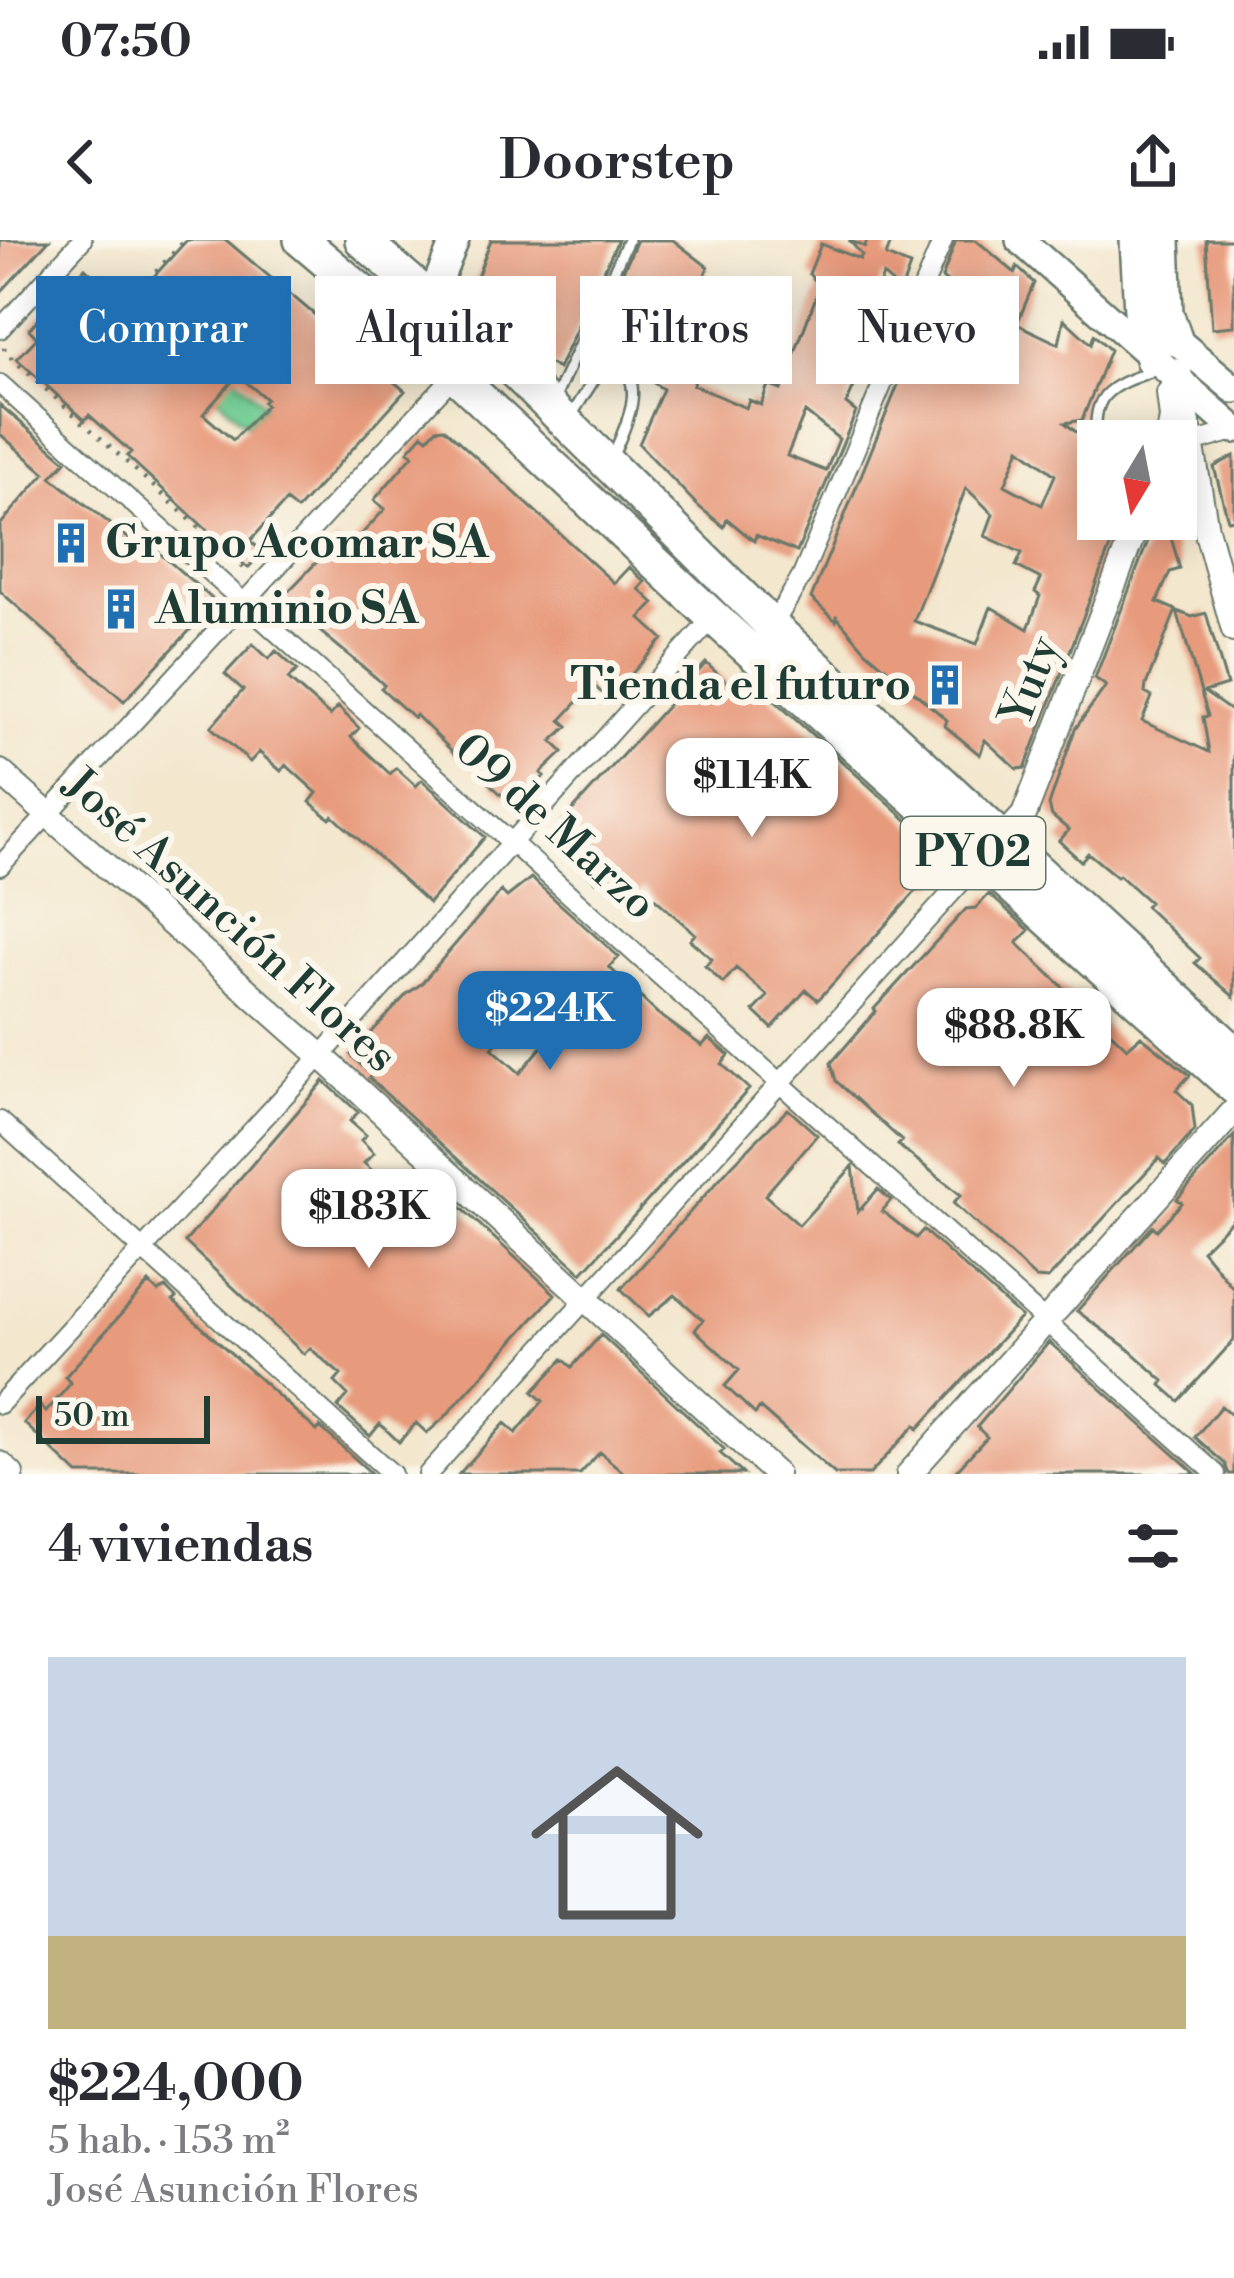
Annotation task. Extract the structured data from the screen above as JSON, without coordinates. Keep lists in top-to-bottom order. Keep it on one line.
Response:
{"streets":{"highway":["PY02"],"main road":["Yuty","José Asunción Flores"],"street":["09 de Marzo"]},"crossings":[["Yuty","PY02"]],"places":{"building":["Grupo Acomar SA","Aluminio SA","Tienda el futuro"]},"scale_bar":"50 m","north":"bottom","page":{"status":"07:50","header":"Doorstep","chip":["Comprar","Alquilar","Filtros","Nuevo"],"price":["$114K","$224K","$88.8K","$183K"],"scale":"50 m","heading":"4 viviendas","list":[{"name":"$224,000","note":"5 hab. · 153 m² · José Asunción Flores"}]}}
